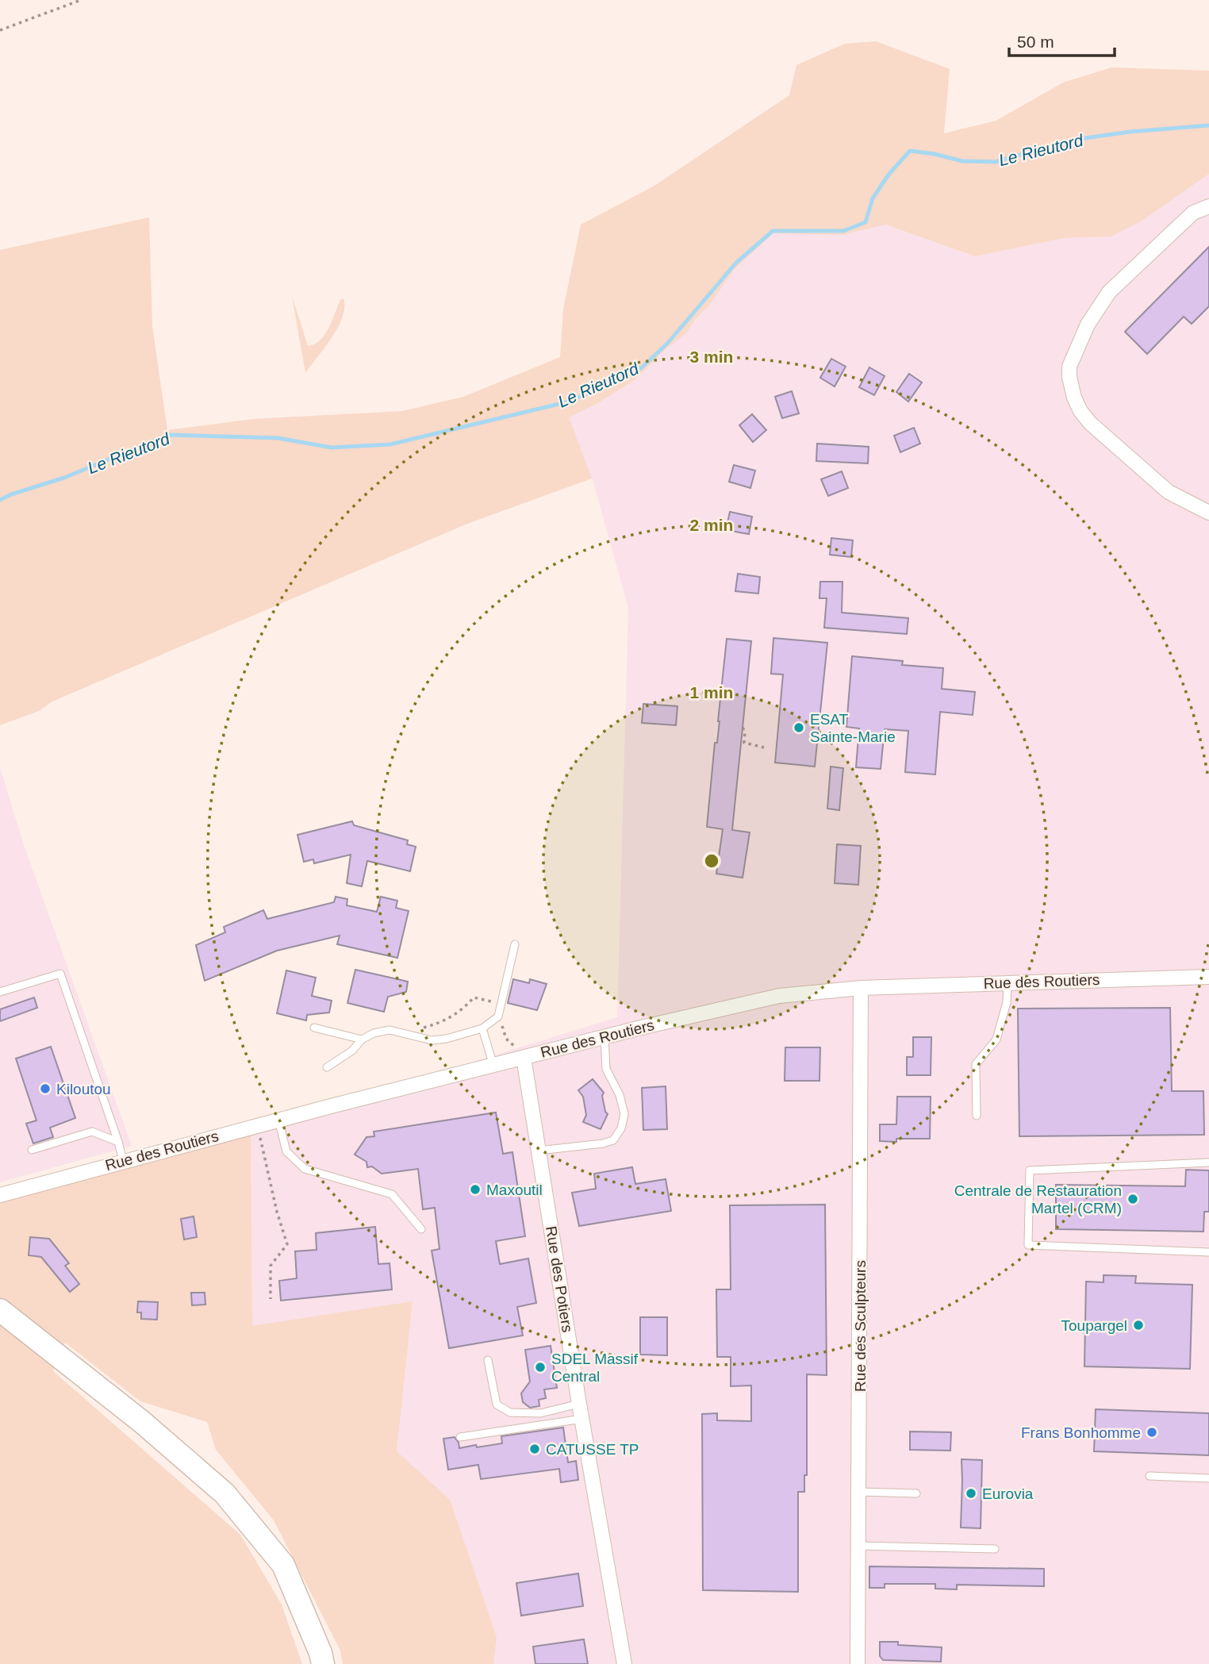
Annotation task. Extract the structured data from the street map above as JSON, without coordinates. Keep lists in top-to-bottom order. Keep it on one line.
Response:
{"streets":{"street":["Rue des Routiers","Rue des Potiers","Rue des Sculpteurs"]},"crossings":[["Rue des Routiers","Rue des Potiers"],["Rue des Routiers","Rue des Sculpteurs"]],"water":["Le Rieutord"],"places":["ESAT Sainte-Marie","Kiloutou","Maxoutil","Centrale de Restauration Martel (CRM)","Toupargel","SDEL Massif Central","Frans Bonhomme","CATUSSE TP","Eurovia"],"scale_bar":"50 m","rings":["3 min","2 min","1 min"]}
